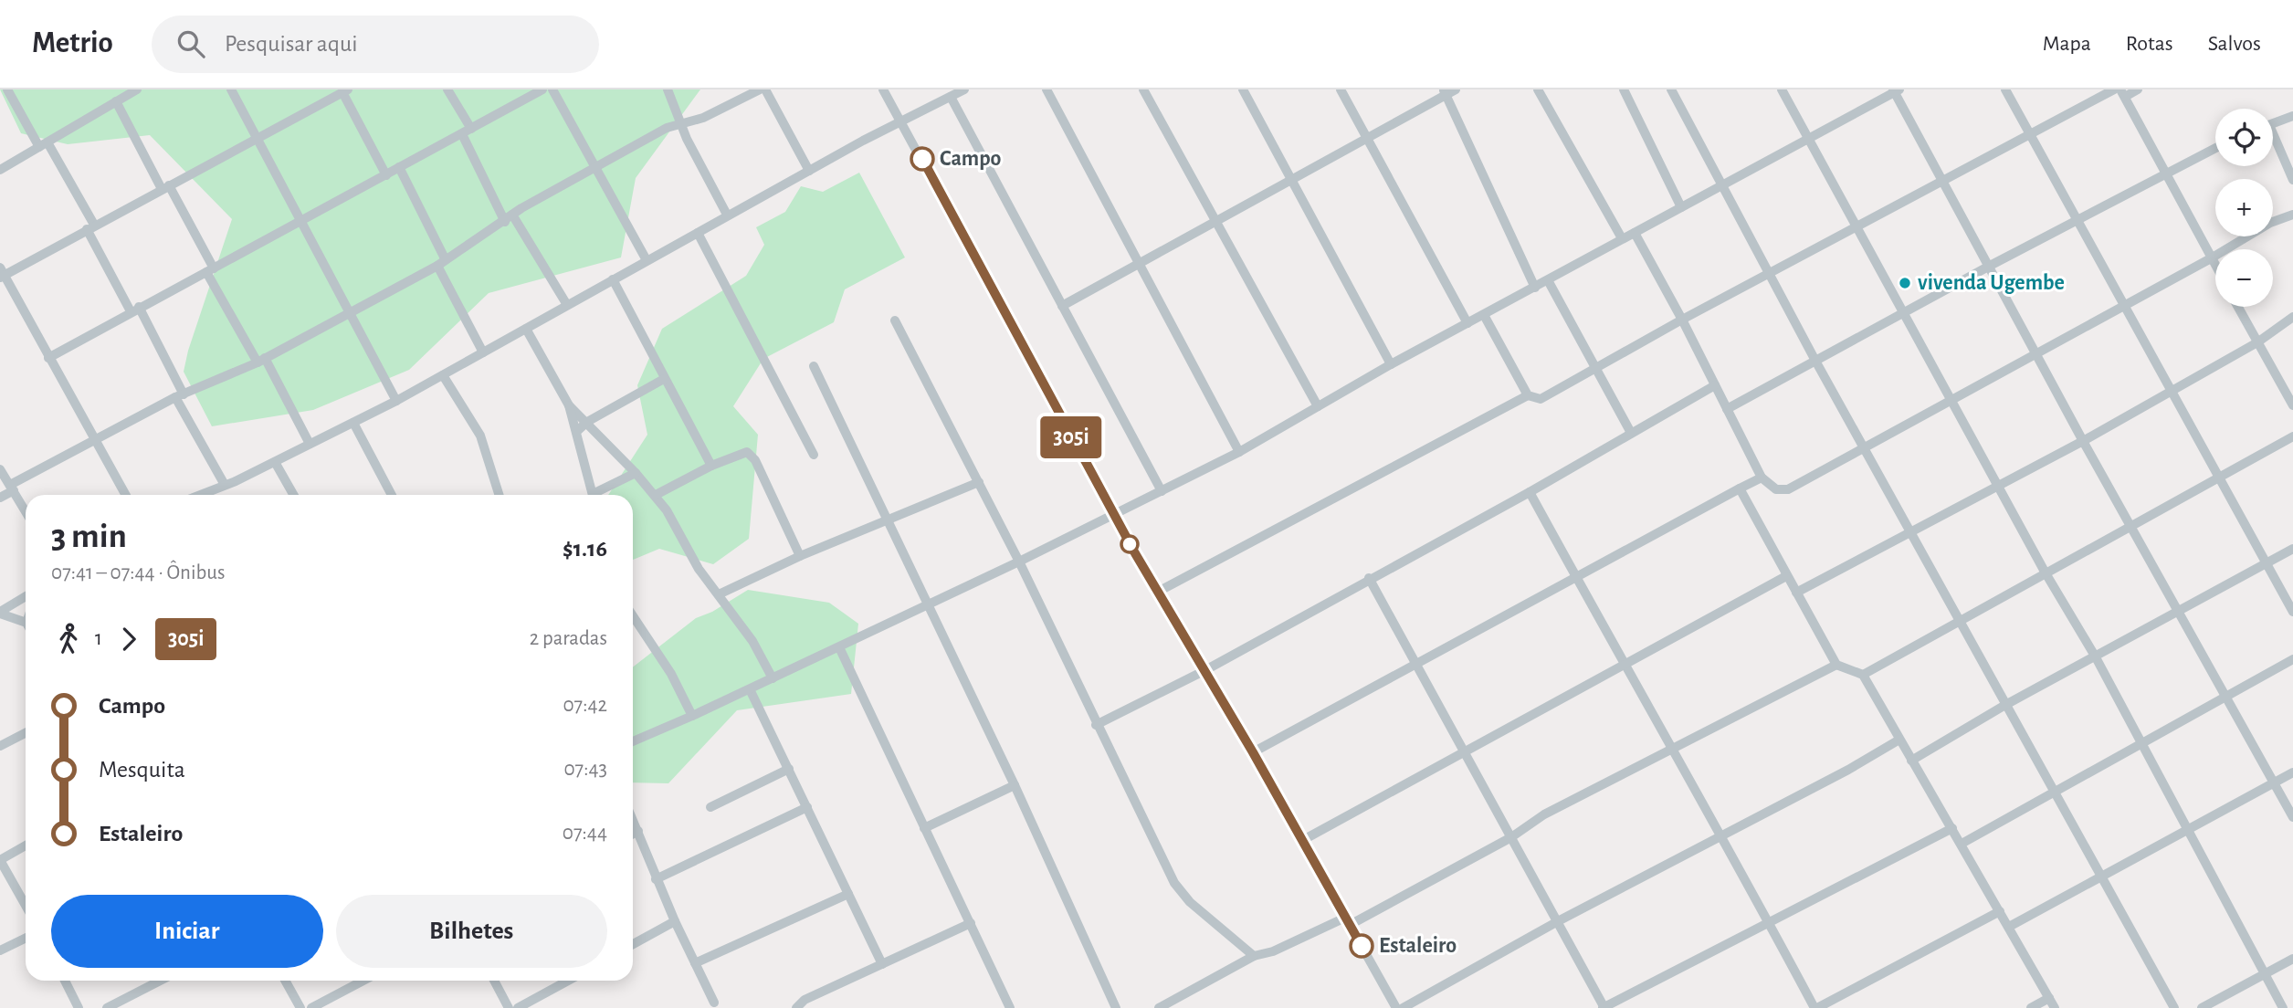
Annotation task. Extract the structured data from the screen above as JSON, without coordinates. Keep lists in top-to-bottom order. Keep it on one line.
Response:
{"places":["Campo","vivenda Ugembe","Estaleiro"],"lines":["bus line 305i"],"page":{"header":"Metrio","search":"Pesquisar aqui","nav":["Mapa","Rotas","Salvos"],"on_map":"305i","map_buttons":["+","−"],"heading":["3 min","07:41 – 07:44 · Ônibus","$1.16"],"legs":["1","305i","2 paradas"],"list":[{"name":"Campo","value":"07:42"},{"name":"Mesquita","value":"07:43"},{"name":"Estaleiro","value":"07:44"}],"buttons":["Iniciar","Bilhetes"]}}
